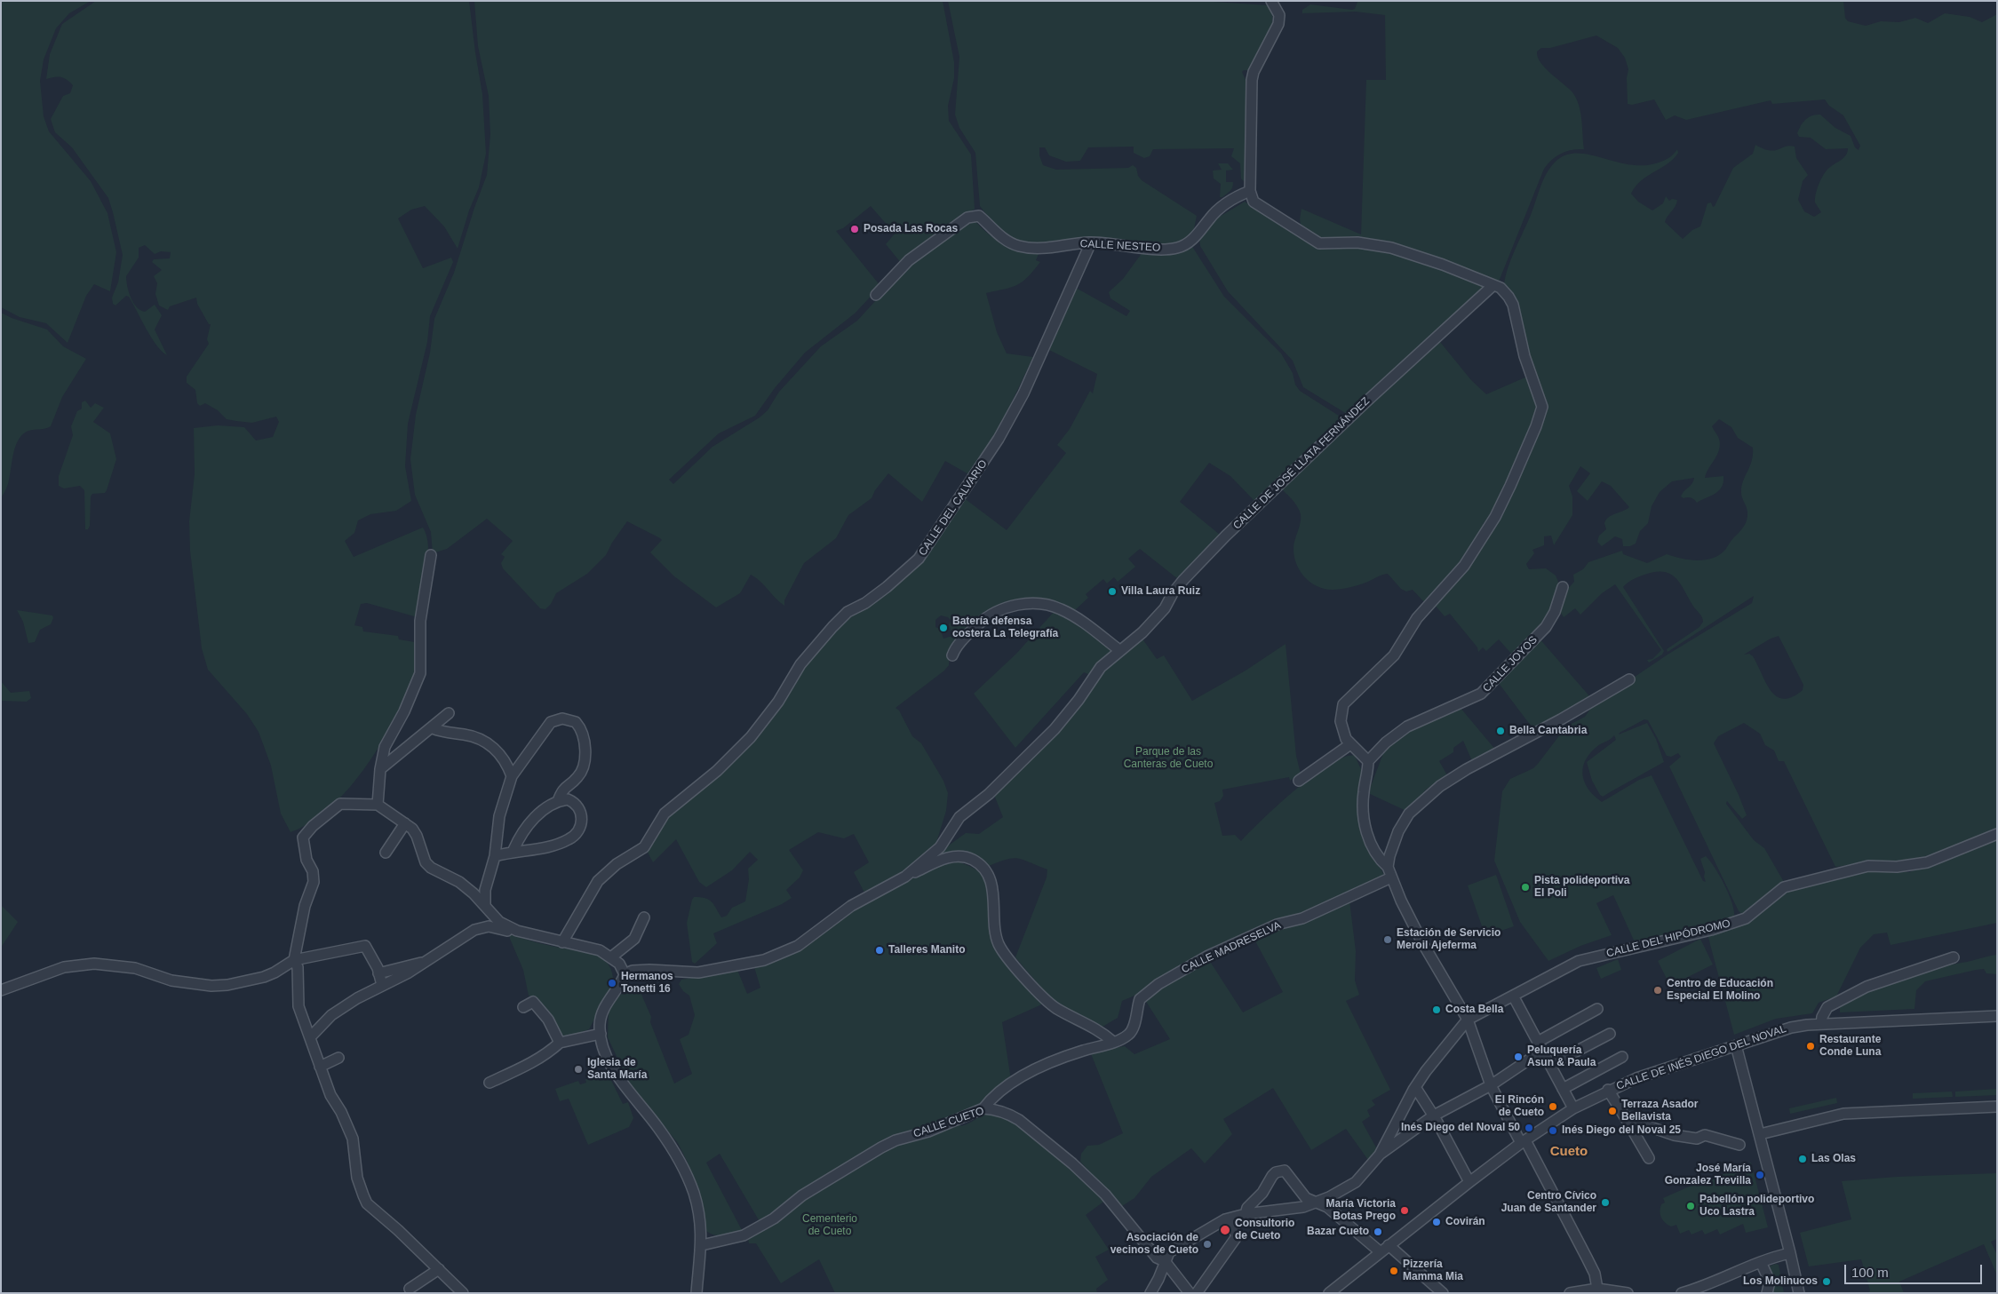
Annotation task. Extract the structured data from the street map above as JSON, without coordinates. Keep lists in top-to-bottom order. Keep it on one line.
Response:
{"streets":{"street":["CALLE NESTEO","CALLE DE JOSÉ LLATA FERNÁNDEZ","CALLE DEL CALVARIO","CALLE JOYOS","CALLE DEL HIPÓDROMO","CALLE MADRESELVA","CALLE DE INÉS DIEGO DEL NOVAL","CALLE CUETO"]},"crossings":[["CALLE NESTEO","CALLE DEL CALVARIO"],["CALLE MADRESELVA","CALLE CUETO"]],"districts":["Cueto"],"parks":["Parque de las Canteras de Cueto","Cementerio de Cueto"],"places":["Posada Las Rocas","Villa Laura Ruiz","Batería defensa costera La Telegrafía","Bella Cantabria","Pista polideportiva El Poli","Estación de Servicio Meroil Ajeferma","Talleres Manito","Hermanos Tonetti 16","Centro de Educación Especial El Molino","Costa Bella","Restaurante Conde Luna","Peluquería Asun & Paula","Iglesia de Santa María","El Rincón de Cueto","Terraza Asador Bellavista","Inés Diego del Noval 50","Inés Diego del Noval 25","Las Olas","José María Gonzalez Trevilla","Centro Cívico Juan de Santander","Pabellón polideportivo Uco Lastra","María Victoria Botas Prego","Covirán","Consultorio de Cueto","Bazar Cueto","Asociación de vecinos de Cueto","Pizzería Mamma Mia","Los Molinucos"],"scale_bar":"100 m"}
